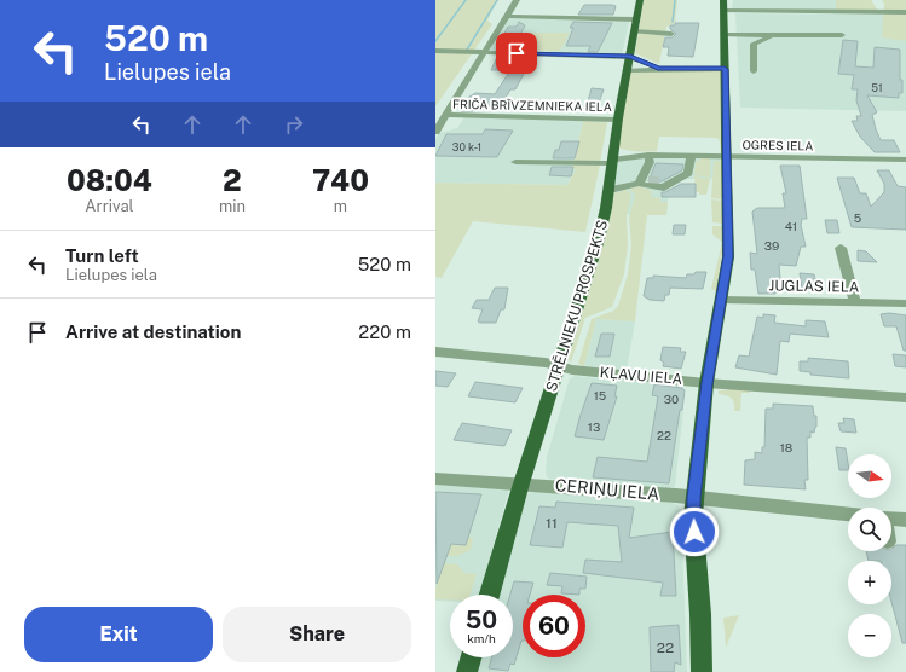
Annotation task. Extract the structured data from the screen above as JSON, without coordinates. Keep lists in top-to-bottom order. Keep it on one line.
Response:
{"streets":{"main road":["STRĒLNIEKU PROSPEKTS"],"street":["FRIČA BRĪVZEMNIEKA IELA","OGRES IELA","JUGLAS IELA","KĻAVU IELA","CERIŅU IELA"]},"crossings":[["FRIČA BRĪVZEMNIEKA IELA","STRĒLNIEKU PROSPEKTS"],["STRĒLNIEKU PROSPEKTS","KĻAVU IELA"],["STRĒLNIEKU PROSPEKTS","CERIŅU IELA"]],"house_numbers":["51","30 k-1","5","41","39","15","30","13","22","18","11","22"],"north":"right","page":{"turn":["520 m","Lielupes iela"],"eta":["08:04","Arrival","2","min","740","m"],"list":[{"name":"Turn left","note":"Lielupes iela","value":"520 m"},{"name":"Arrive at destination","value":"220 m"}],"map_buttons":["+","−"],"speed":"50 km/h","limit":"60","buttons":["Exit","Share"]}}
